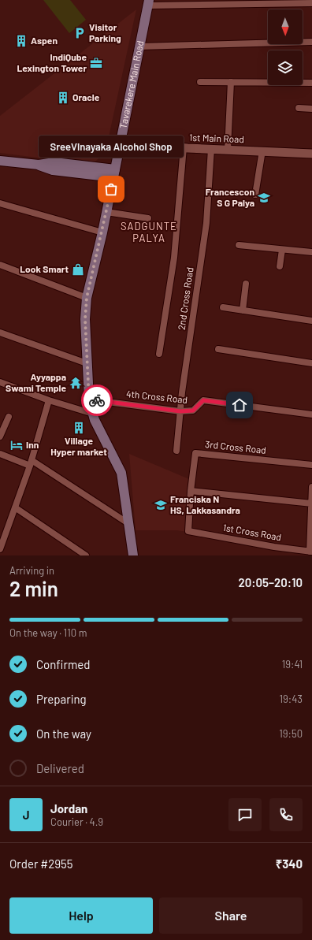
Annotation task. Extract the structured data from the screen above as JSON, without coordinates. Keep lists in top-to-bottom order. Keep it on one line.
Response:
{"streets":{"main road":["Tavarekere Main Road"],"street":["1st Main Road","2nd Cross Road","4th Cross Road","3rd Cross Road","1st Cross Road"]},"crossings":[["Tavarekere Main Road","1st Main Road"],["Tavarekere Main Road","4th Cross Road"],["1st Main Road","2nd Cross Road"],["2nd Cross Road","4th Cross Road"],["3rd Cross Road","1st Cross Road"]],"districts":["SADGUNTE PALYA"],"places":{"parking":["Visitor Parking"],"building":["Aspen","Oracle","Village Hyper market"],"office":["IndiQube Lexington Tower"],"other":["SreeVinayaka Alcohol Shop"],"school or university":["Francescon S G Palya","Franciska N HS, Lakkasandra"],"shop":["Look Smart"],"temple":["Ayyappa Swami Temple"],"hotel":["Inn"]},"north":"bottom","page":{"bubble":"SreeVinayaka Alcohol Shop","heading":["2 min","Arriving in","20:05–20:10"],"panel":["Jordan","Courier · 4.9","Order #2955","₹340"],"bar":"On the way · 110 m","list":[["Confirmed","19:41"],["Preparing","19:43"],["On the way","19:50"],"Delivered"],"round":"J","buttons":["Help","Share"]}}
